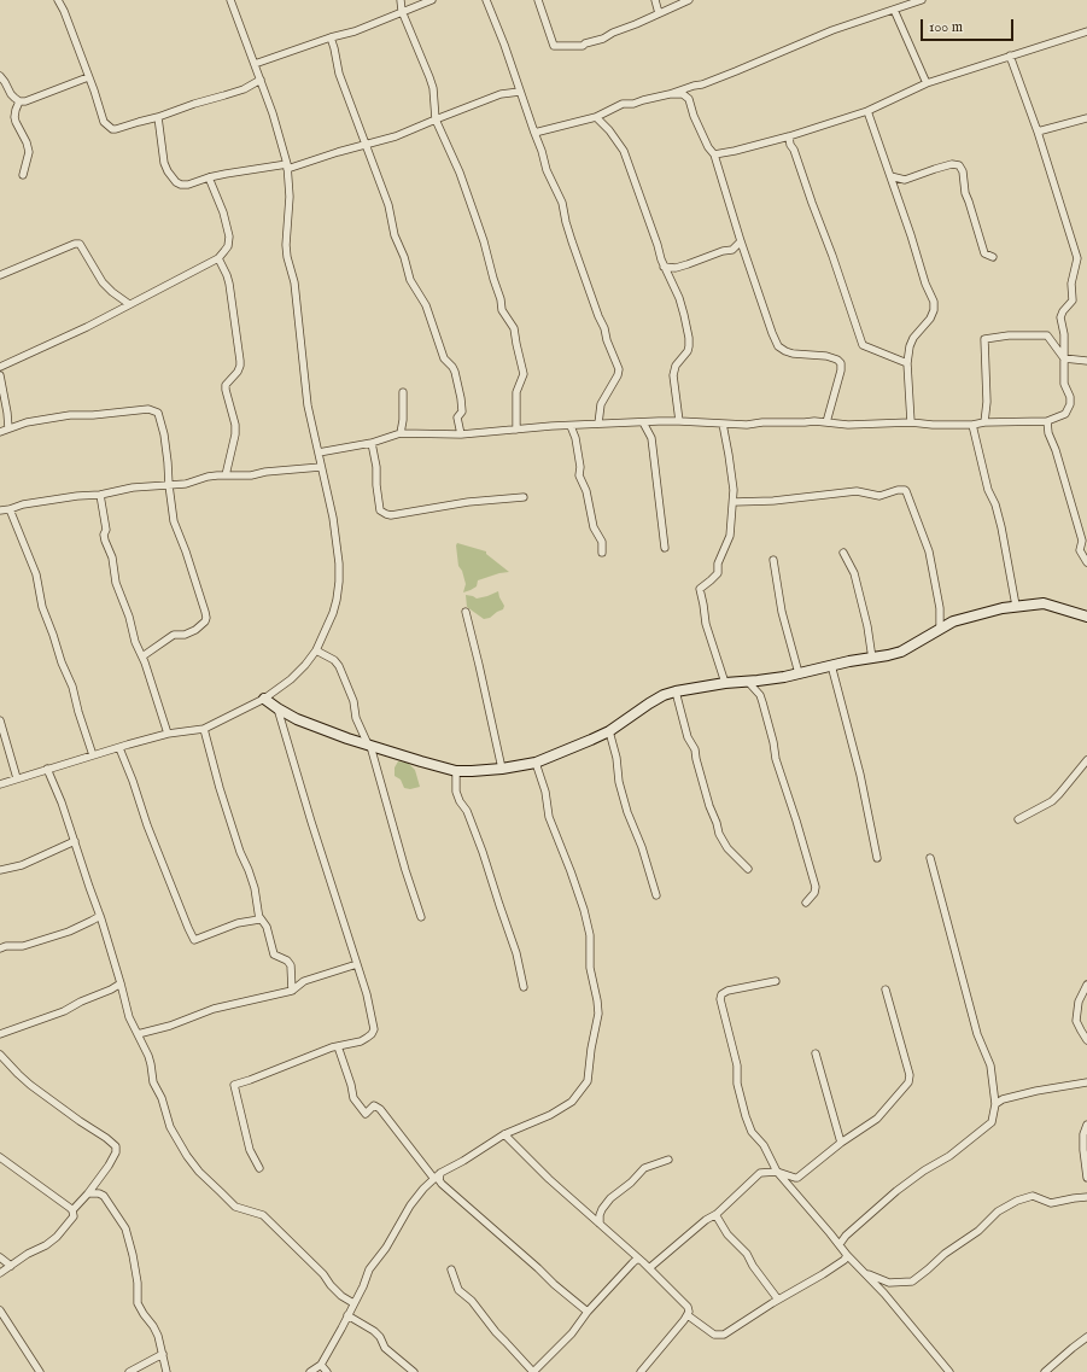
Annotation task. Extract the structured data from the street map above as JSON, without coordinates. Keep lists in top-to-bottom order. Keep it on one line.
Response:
{"scale_bar":"100 m"}
